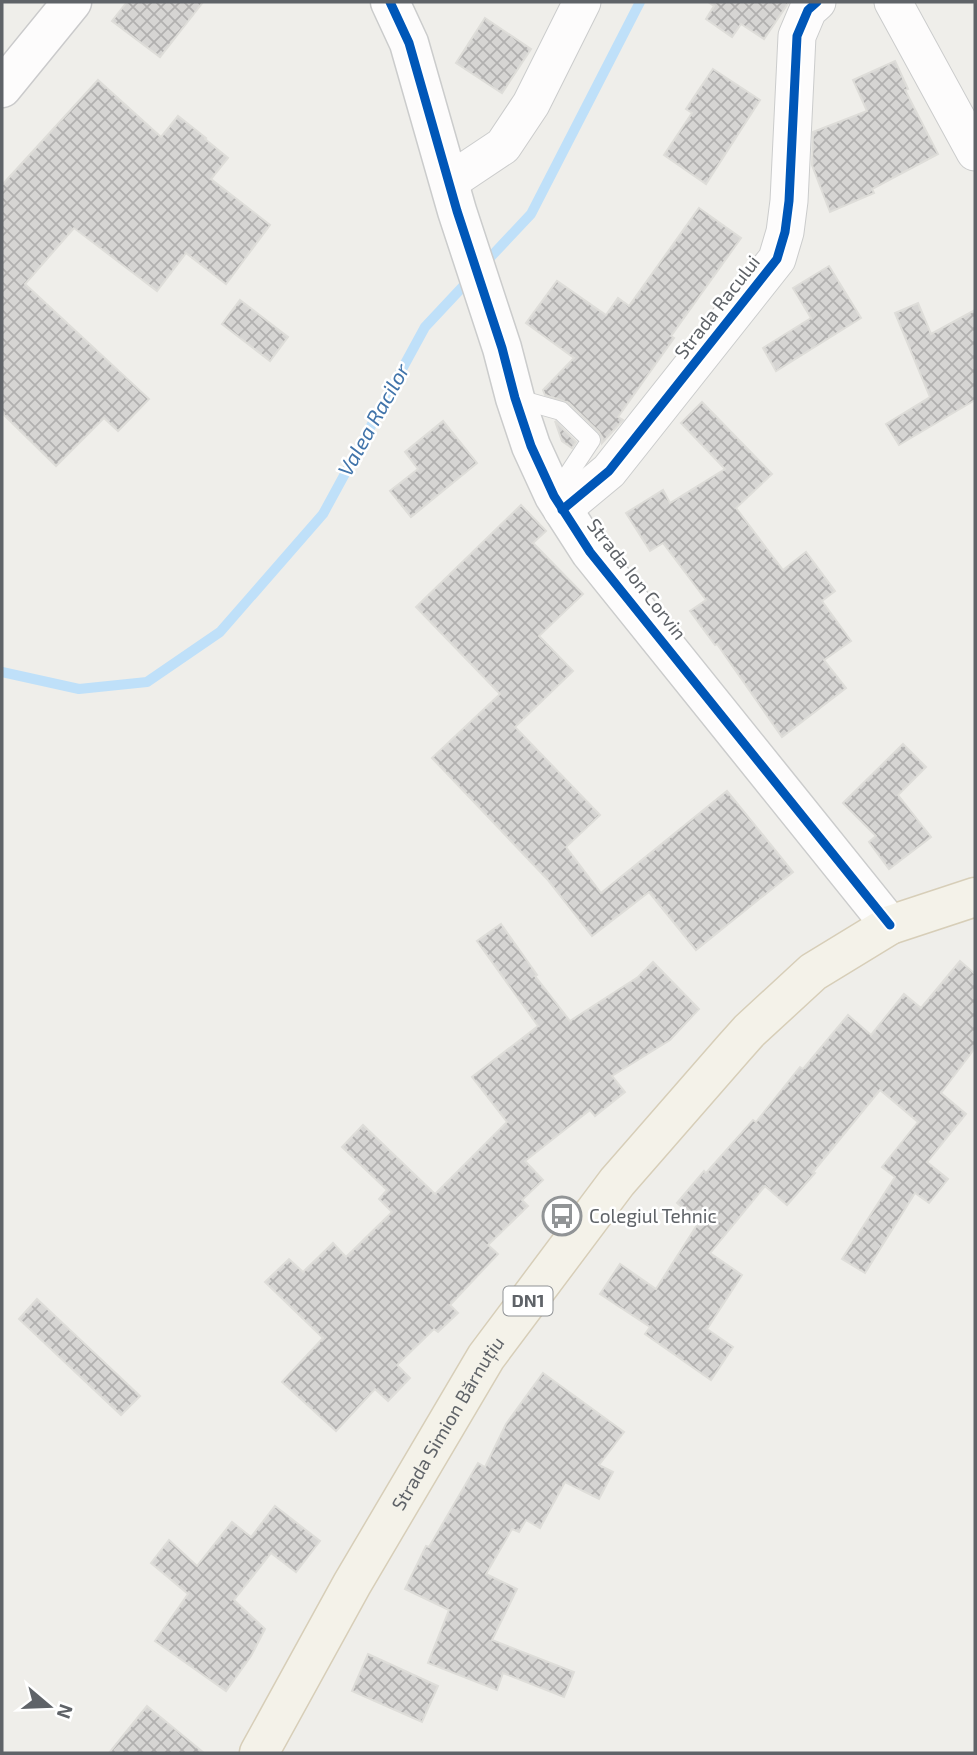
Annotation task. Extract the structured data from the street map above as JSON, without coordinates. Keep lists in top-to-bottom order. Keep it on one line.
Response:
{"streets":{"main road":["DN1","Strada Simion Bărnuțiu"],"street":["Strada Racului","Strada Ion Corvin"]},"crossings":[["Strada Racului","Strada Ion Corvin"],["Strada Ion Corvin","DN1"],["Strada Ion Corvin","Strada Simion Bărnuțiu"],["DN1","Strada Simion Bărnuțiu"]],"water":["Valea Racilor"],"places":{"bus stop":["Colegiul Tehnic"]},"north":"right"}
